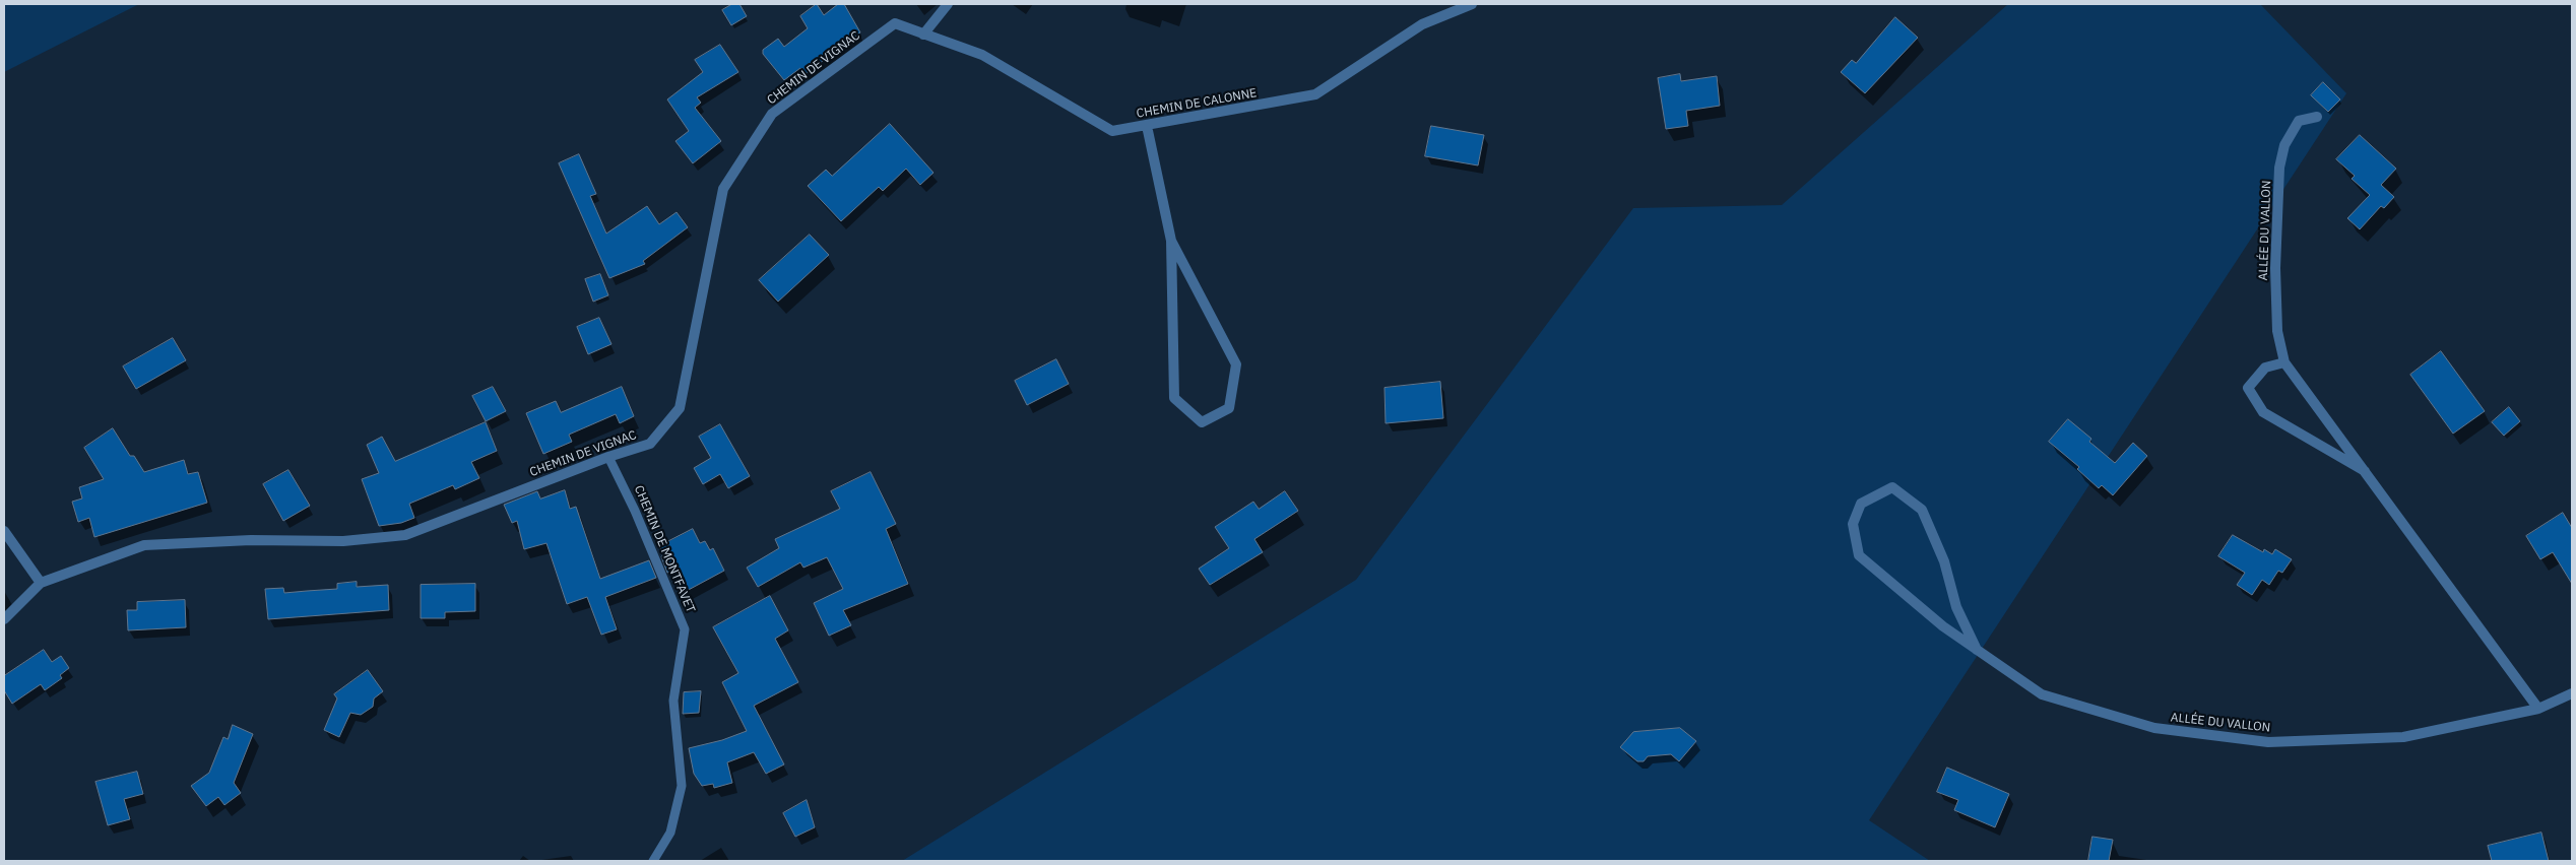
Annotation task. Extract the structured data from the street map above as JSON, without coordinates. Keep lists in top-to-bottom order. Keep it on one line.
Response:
{"streets":{"street":["CHEMIN DE VIGNAC","CHEMIN DE CALONNE","ALLÉE DU VALLON"],"lane":["CHEMIN DE MONTFAVET"]},"crossings":[["CHEMIN DE VIGNAC","CHEMIN DE CALONNE"],["CHEMIN DE VIGNAC","CHEMIN DE MONTFAVET"]]}
